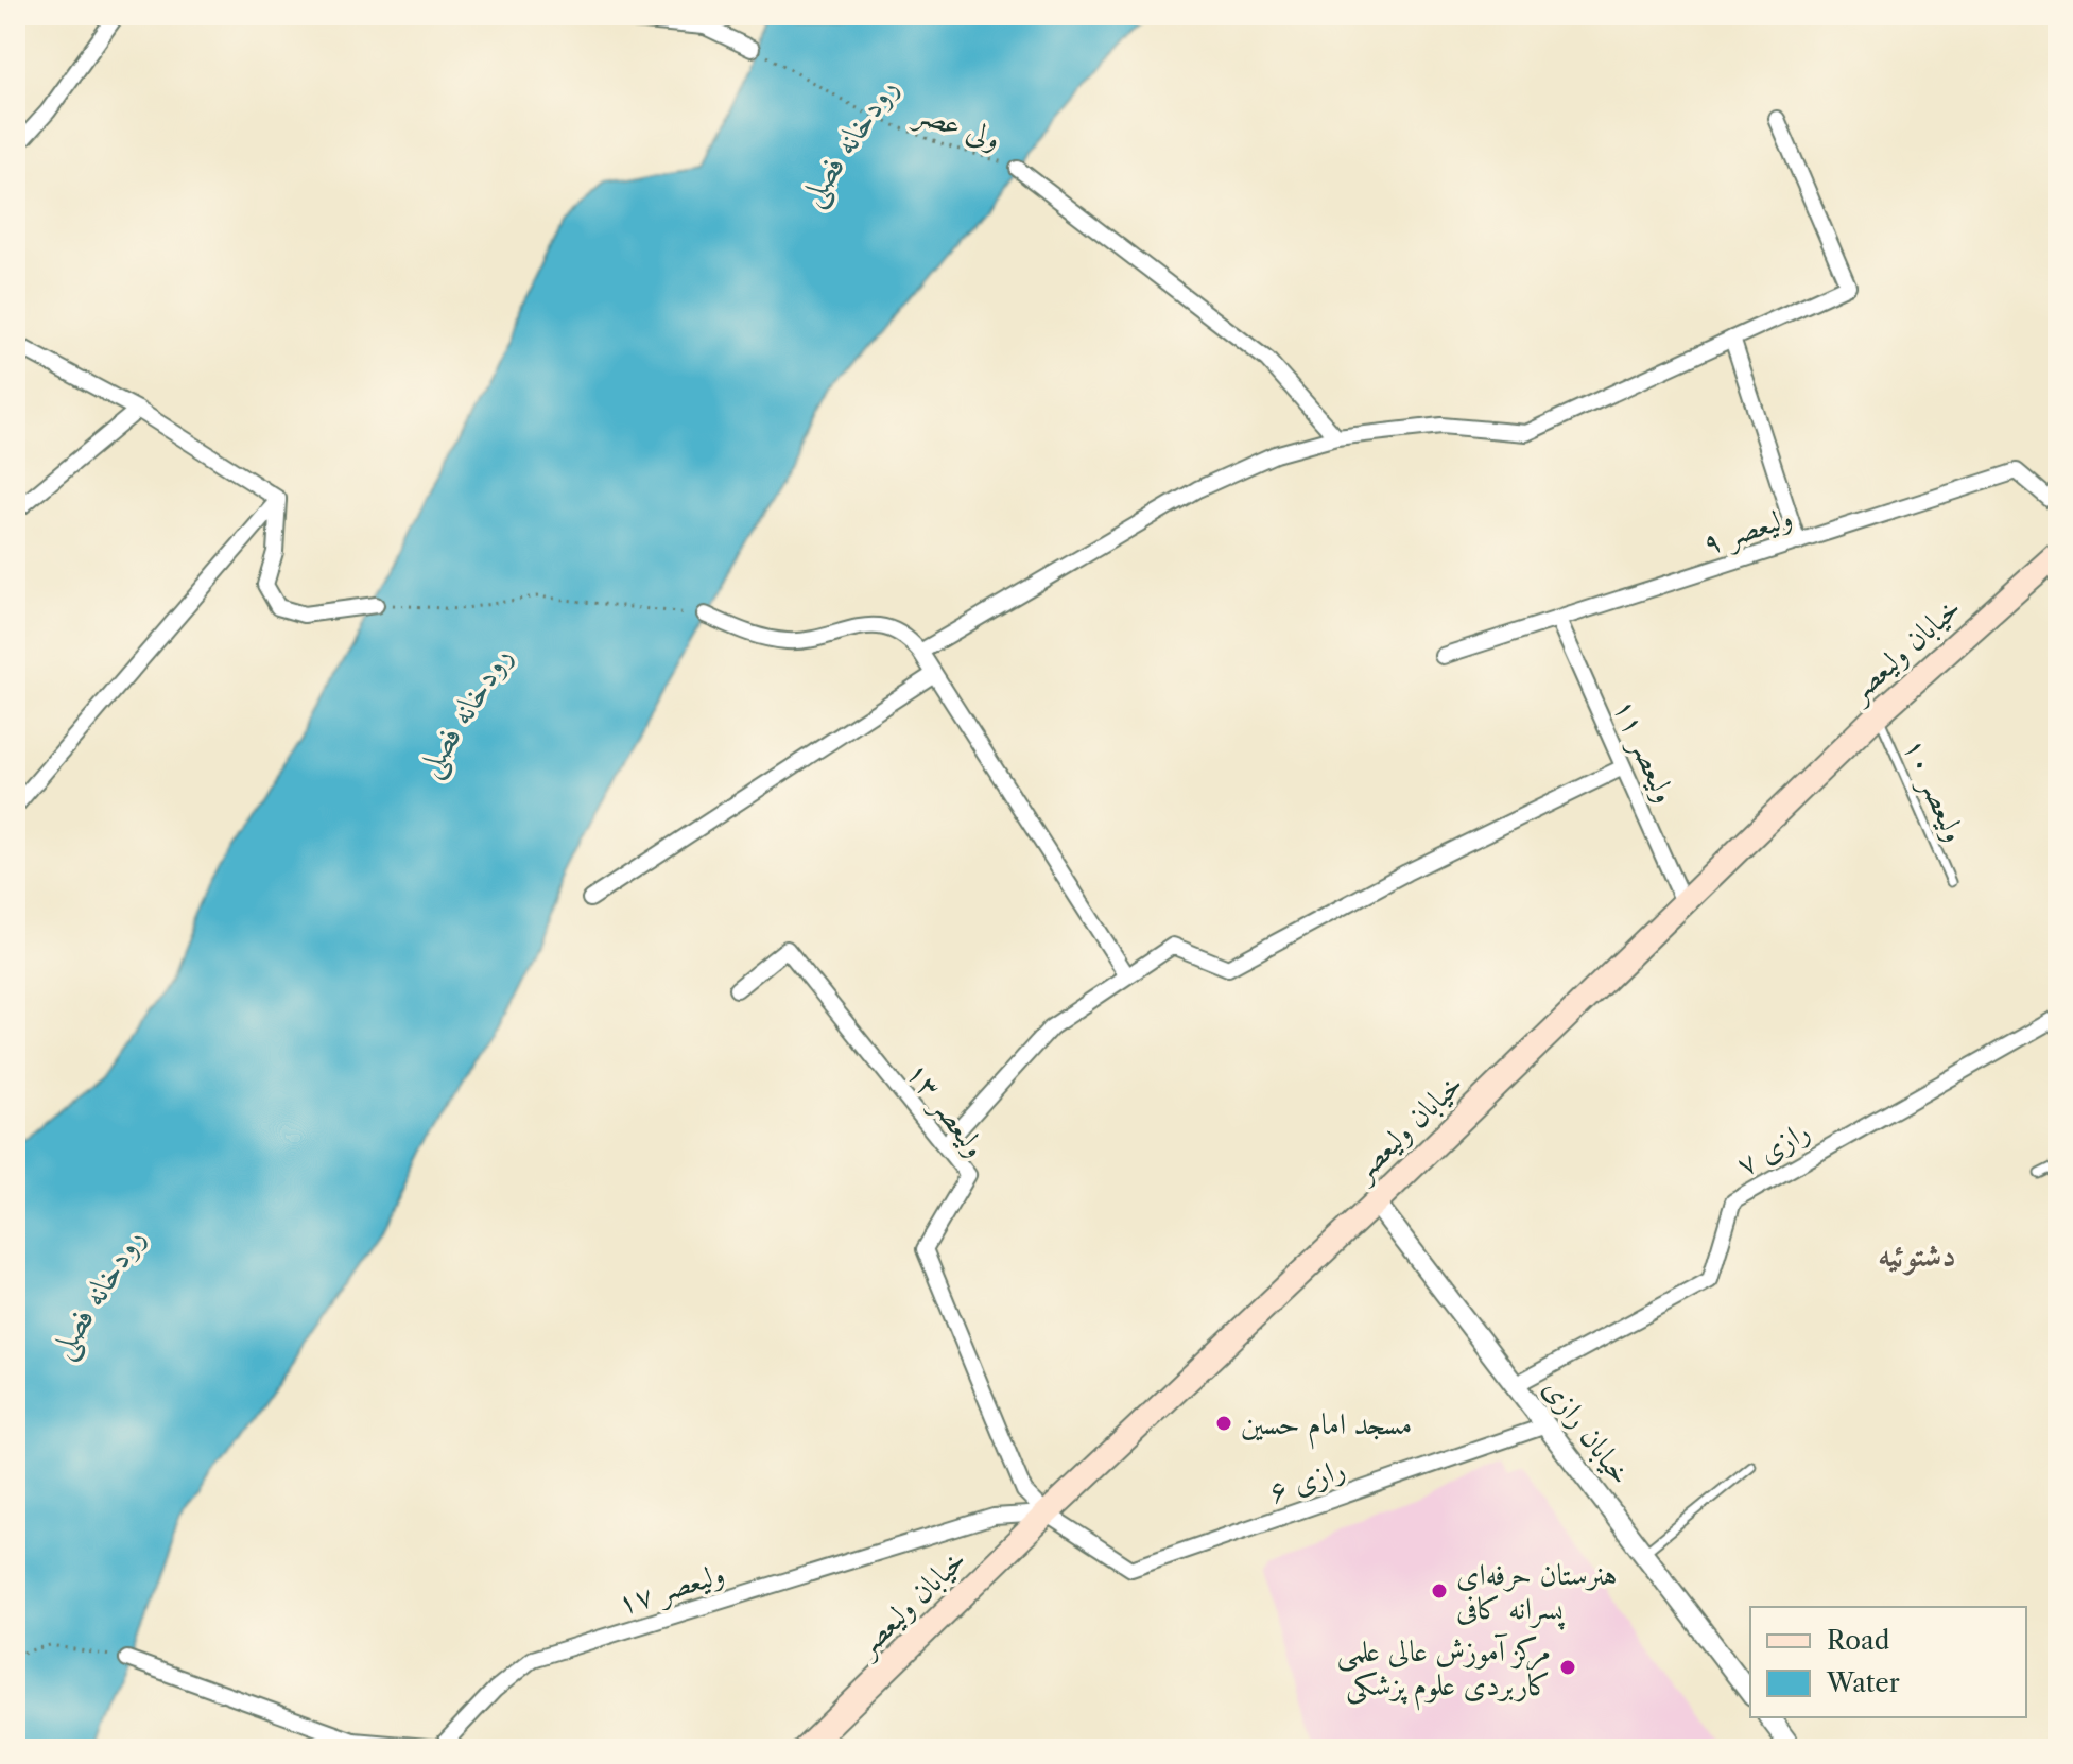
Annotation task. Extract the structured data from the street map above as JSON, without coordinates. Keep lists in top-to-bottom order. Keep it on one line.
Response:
{"streets":{"main road":["خیابان ولیعصر"],"street":["ولیعصر ۹","ولیعصر ۱۱","ولیعصر ۱۳","رازی ۷","خیابان رازی","رازی ۶","ولیعصر ۱۷"],"lane":["ولیعصر ۱۰"],"path":["ولی عصر"]},"crossings":[["ولیعصر ۹","ولیعصر ۱۱"],["خیابان ولیعصر","ولیعصر ۱۱"],["خیابان ولیعصر","ولیعصر ۱۰"],["خیابان ولیعصر","ولیعصر ۱۳"],["خیابان ولیعصر","خیابان رازی"],["خیابان ولیعصر","رازی ۶"],["خیابان ولیعصر","ولیعصر ۱۷"],["ولیعصر ۱۳","رازی ۶"],["ولیعصر ۱۳","ولیعصر ۱۷"],["رازی ۷","خیابان رازی"],["خیابان رازی","رازی ۶"],["رازی ۶","ولیعصر ۱۷"]],"districts":["دشتوئیه"],"water":["رودخانه فصلی"],"places":["مسجد امام حسین","هنرستان حرفه‌ای پسرانه کافی","مرکز آموزش عالی علمی کاربردی علوم پزشکی"],"legend":["Road","Water"]}
